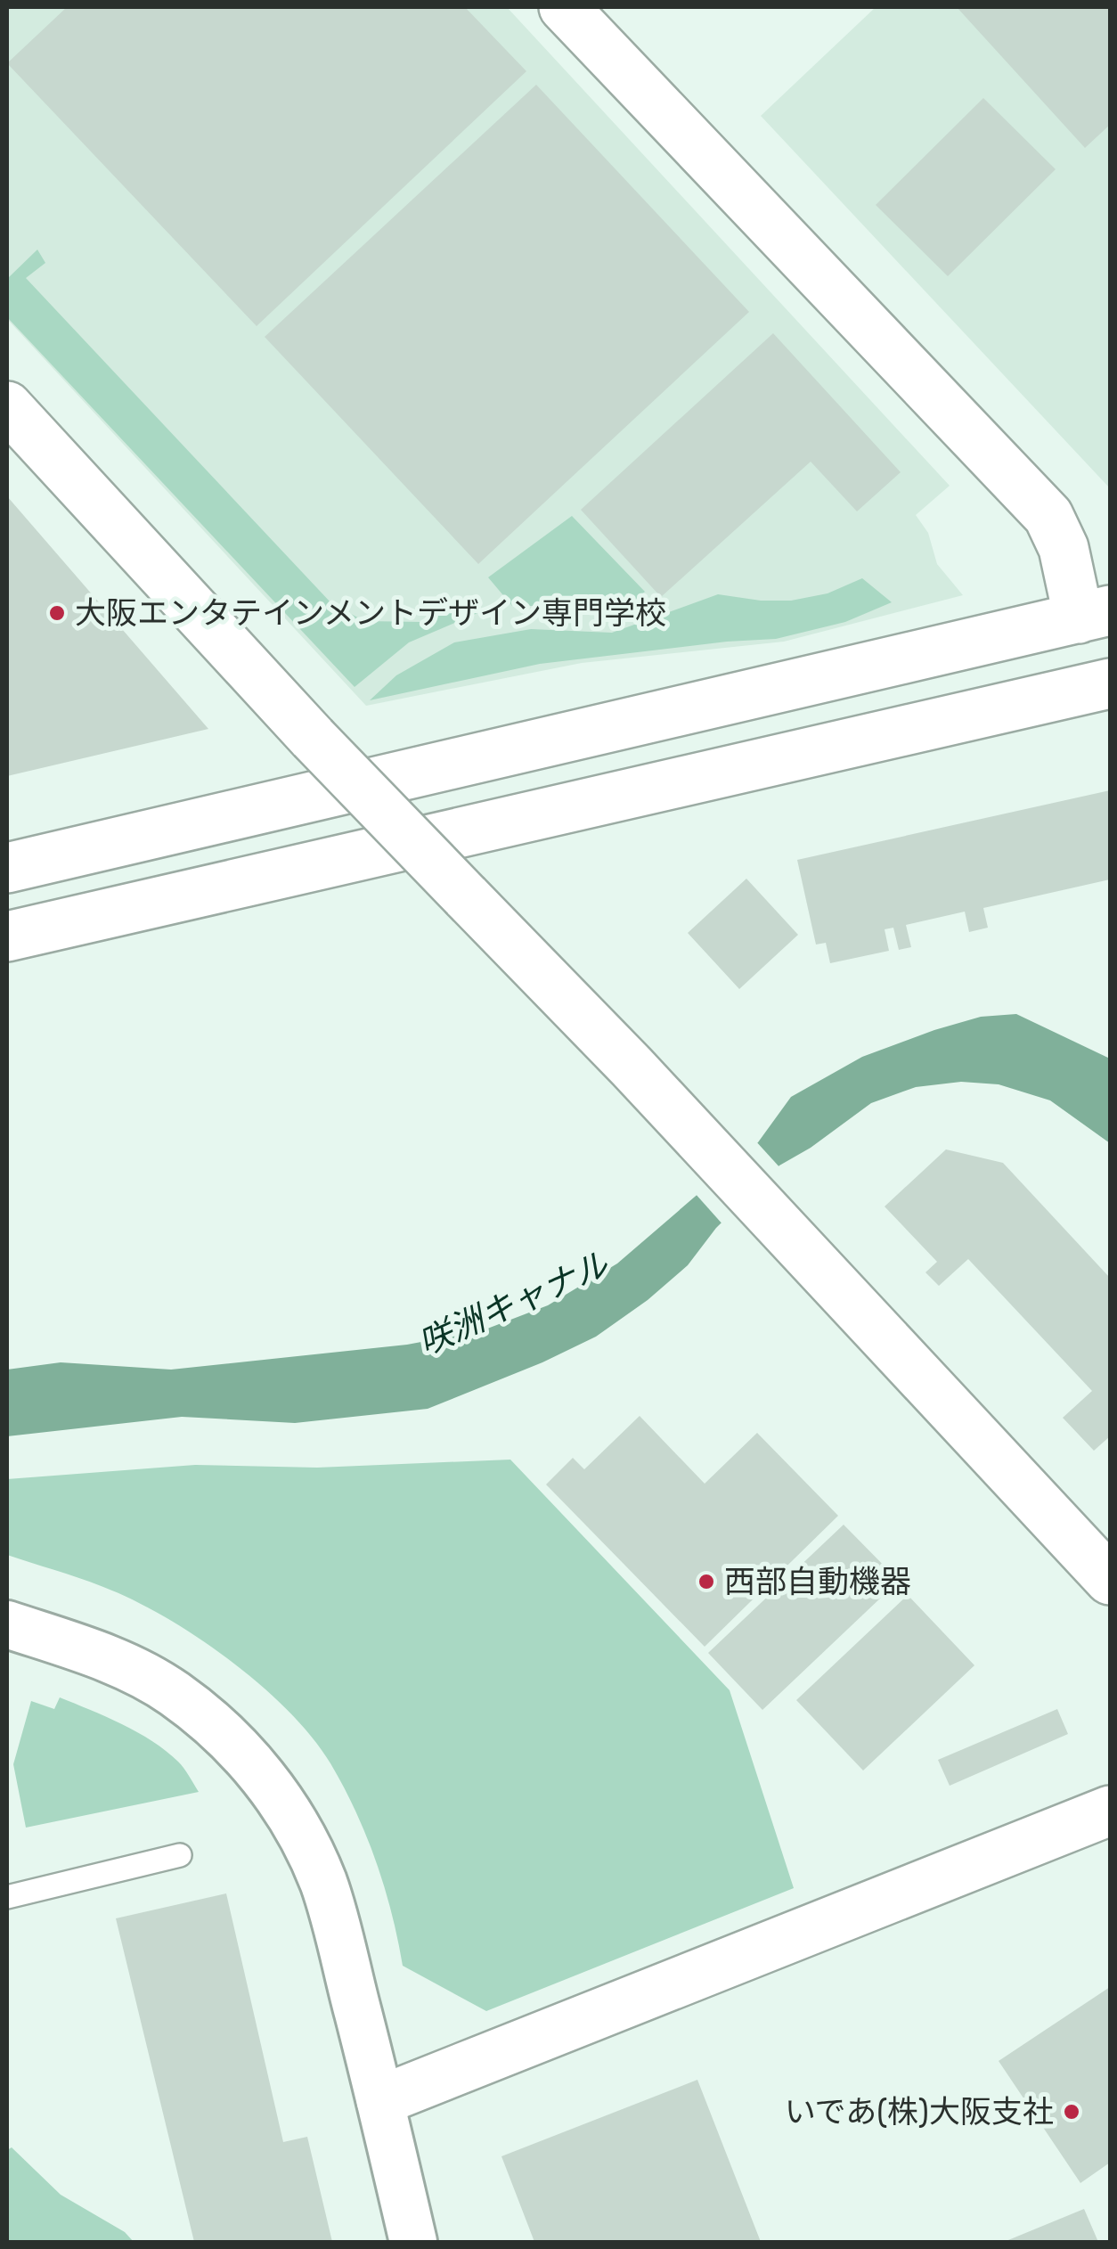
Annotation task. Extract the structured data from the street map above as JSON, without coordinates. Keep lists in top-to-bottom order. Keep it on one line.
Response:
{"water":["咲洲キャナル"],"places":["大阪エンタテインメントデザイン専門学校","西部自動機器","いであ(株)大阪支社"]}
